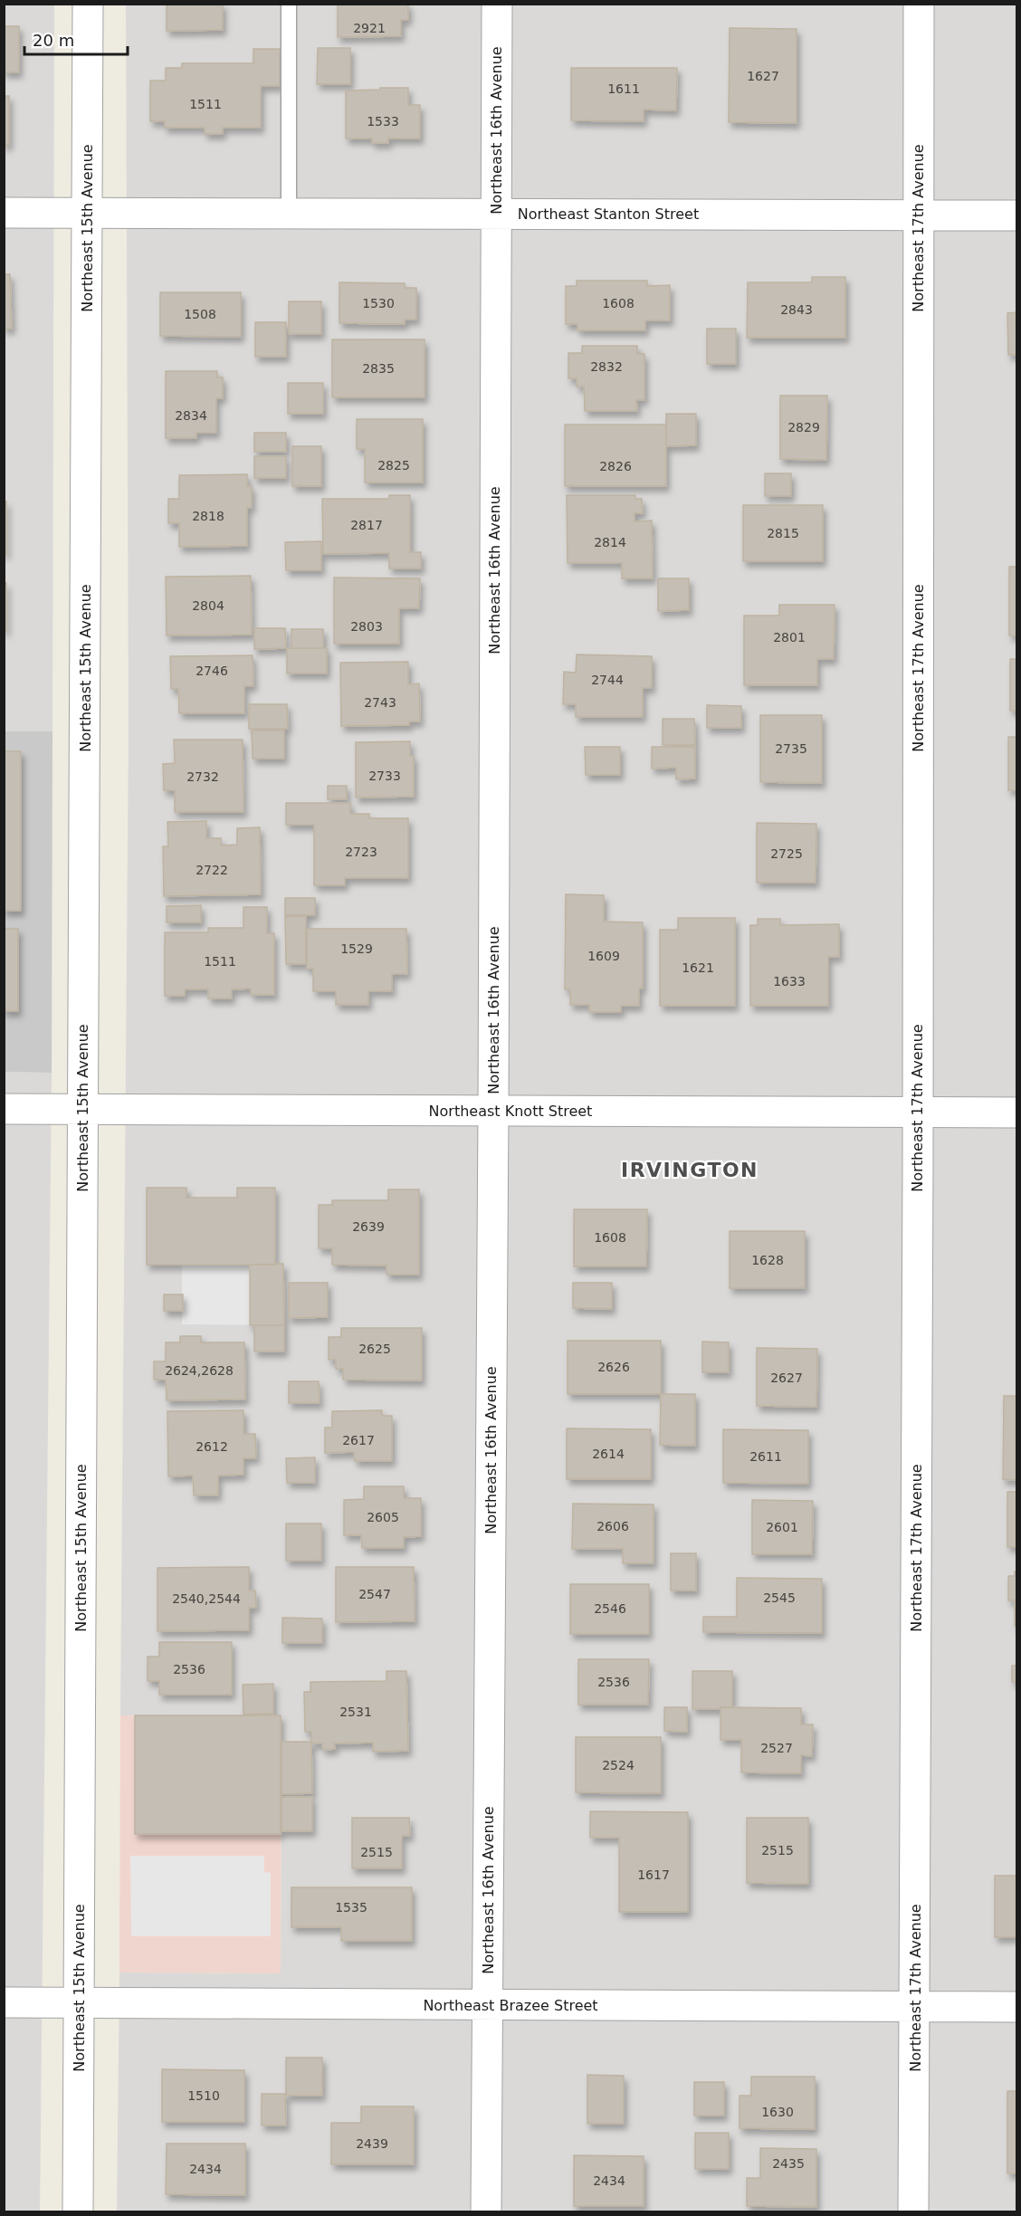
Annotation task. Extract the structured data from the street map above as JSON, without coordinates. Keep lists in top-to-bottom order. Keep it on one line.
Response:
{"streets":{"street":["Northeast 16th Avenue","Northeast Stanton Street","Northeast 15th Avenue","Northeast 17th Avenue","Northeast Knott Street","Northeast Brazee Street"]},"crossings":[["Northeast 16th Avenue","Northeast Stanton Street"],["Northeast 16th Avenue","Northeast Knott Street"],["Northeast 16th Avenue","Northeast Brazee Street"],["Northeast Stanton Street","Northeast 15th Avenue"],["Northeast Stanton Street","Northeast 17th Avenue"],["Northeast 15th Avenue","Northeast Knott Street"],["Northeast 15th Avenue","Northeast Brazee Street"],["Northeast 17th Avenue","Northeast Knott Street"],["Northeast 17th Avenue","Northeast Brazee Street"]],"districts":["IRVINGTON"],"house_numbers":["2921","1627","1611","1511","1533","1530","1608","2843","1508","2832","2835","2834","2829","2825","2826","2818","2817","2815","2814","2804","2803","2801","2746","2744","2743","2735","2733","2732","2723","2725","2722","1529","1609","1511","1621","1633","2639","1608","1628","2625","2626","2624,2628","2627","2617","2612","2614","2611","2605","2606","2601","2547","2545","2540,2544","2546","2536","2536","2531","2527","2524","2515","2515","1617","1535","1510","1630","2439","2435","2434","2434"],"scale_bar":"20 m"}
